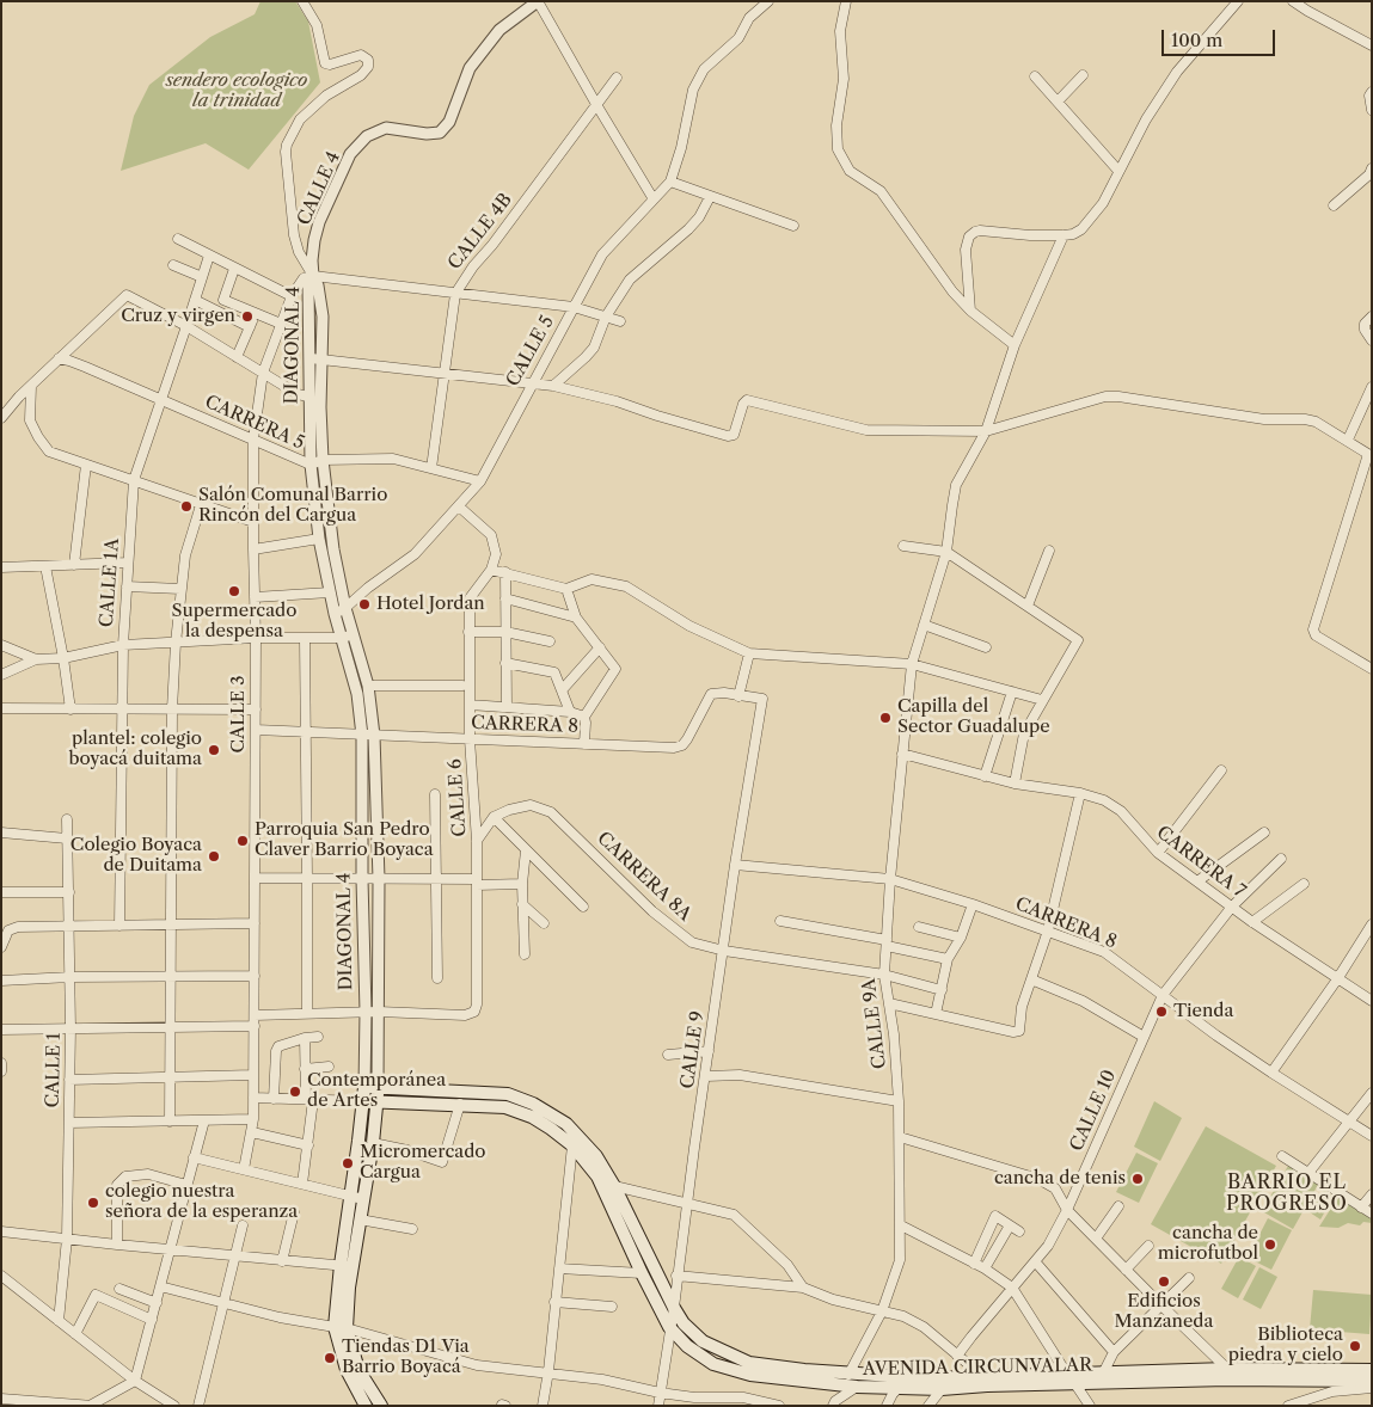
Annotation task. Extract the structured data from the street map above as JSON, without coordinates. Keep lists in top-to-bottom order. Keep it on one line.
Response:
{"streets":{"main road":["DIAGONAL 4","AVENIDA CIRCUNVALAR"],"street":["CALLE 4","CALLE 4B","CALLE 5","CARRERA 5","CALLE 1A","CALLE 3","CARRERA 8","CALLE 6","CARRERA 7","CARRERA 8A","CALLE 9A","CALLE 9","CALLE 1","CALLE 10"]},"crossings":[["CALLE 4","DIAGONAL 4"],["CALLE 4","CALLE 3"],["CALLE 4B","CARRERA 5"],["DIAGONAL 4","CALLE 5"],["DIAGONAL 4","CARRERA 5"],["DIAGONAL 4","CALLE 3"],["DIAGONAL 4","CARRERA 8"],["DIAGONAL 4","CALLE 6"],["DIAGONAL 4","AVENIDA CIRCUNVALAR"],["CALLE 5","CARRERA 5"],["CALLE 5","CALLE 6"],["CARRERA 5","CALLE 1A"],["CARRERA 5","CALLE 3"],["CALLE 3","CARRERA 8"],["CARRERA 8","CALLE 6"],["CARRERA 8","CALLE 9A"],["CARRERA 8","CALLE 9"],["CARRERA 8","CALLE 10"],["CARRERA 7","CALLE 9A"],["CARRERA 7","CALLE 10"],["CARRERA 8A","CALLE 9A"],["CARRERA 8A","CALLE 9"],["CALLE 9A","AVENIDA CIRCUNVALAR"],["CALLE 9","AVENIDA CIRCUNVALAR"]],"districts":["BARRIO EL PROGRESO"],"parks":["sendero ecologico la trinidad"],"places":["Cruz y virgen","Salón Comunal Barrio Rincón del Cargua","Supermercado la despensa","Hotel Jordan","Capilla del Sector Guadalupe","plantel: colegio boyacá duitama","Parroquia San Pedro Claver Barrio Boyaca","Colegio Boyaca de Duitama","Tienda","Contemporánea de Artes","Micromercado Cargua","cancha de tenis","colegio nuestra señora de la esperanza","cancha de microfutbol","Edificios Manzaneda","Biblioteca piedra y cielo","Tiendas D1 Via Barrio Boyacá"],"scale_bar":"100 m"}
